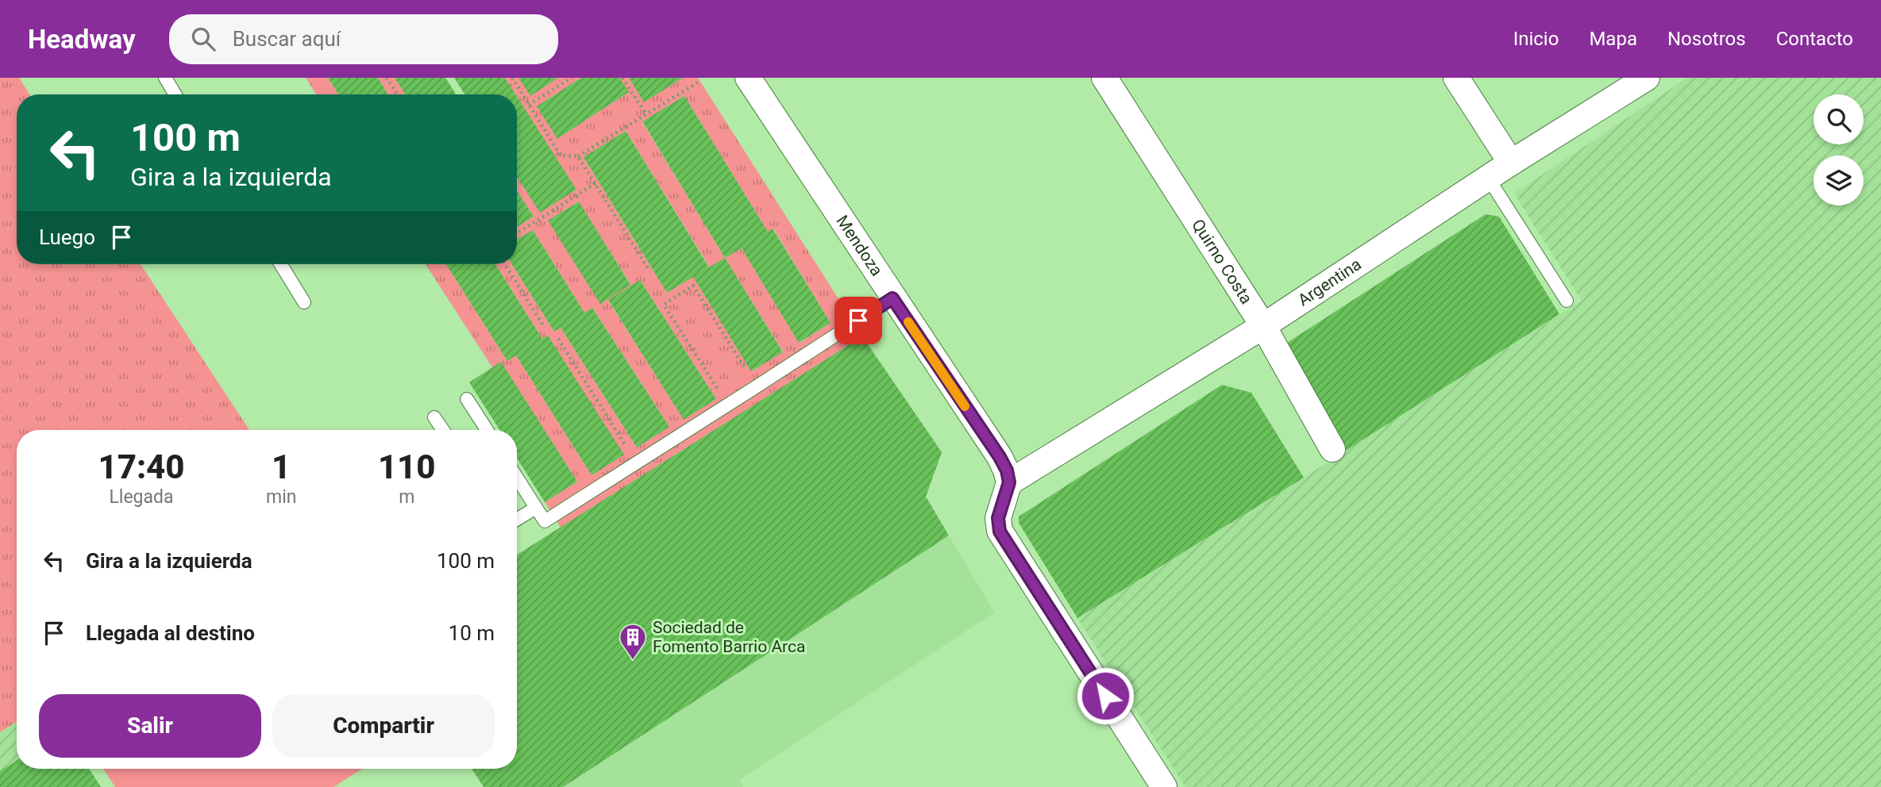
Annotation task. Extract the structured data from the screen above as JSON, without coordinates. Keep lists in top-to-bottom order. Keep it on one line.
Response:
{"streets":{"street":["Mendoza","Quirno Costa","Argentina"]},"crossings":[["Mendoza","Argentina"],["Quirno Costa","Argentina"]],"places":{"building":["Sociedad de Fomento Barrio Arca"]},"page":{"header":"Headway","search":"Buscar aquí","nav":["Inicio","Mapa","Nosotros","Contacto"],"turn":["100 m","Gira a la izquierda"],"then":"Luego","eta":["17:40","Llegada","1","min","110","m"],"list":[{"name":"Gira a la izquierda","value":"100 m"},{"name":"Llegada al destino","value":"10 m"}],"buttons":["Salir","Compartir"]}}
